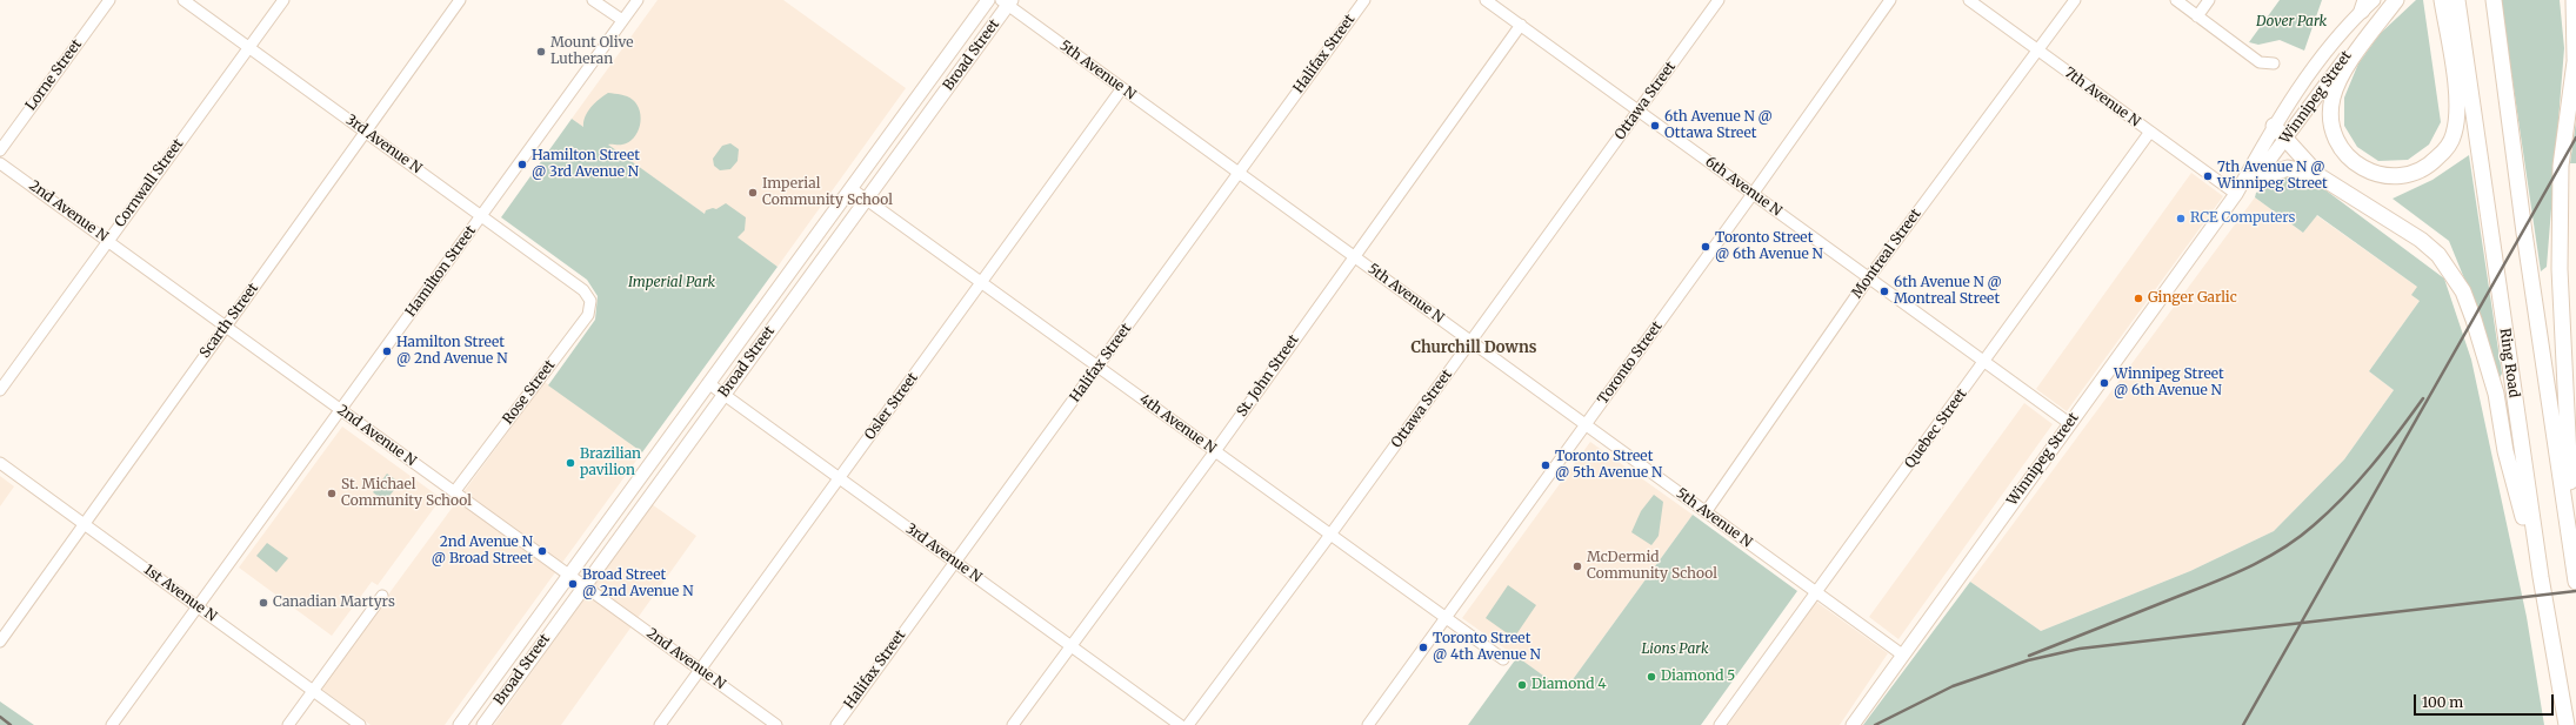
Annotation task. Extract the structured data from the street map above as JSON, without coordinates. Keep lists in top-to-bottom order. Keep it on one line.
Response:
{"streets":{"highway":["Ring Road"],"main road":["Broad Street","Winnipeg Street"],"street":["Halifax Street","5th Avenue N","Lorne Street","7th Avenue N","Ottawa Street","3rd Avenue N","Cornwall Street","6th Avenue N","2nd Avenue N","Montreal Street","Hamilton Street","Scarth Street","Toronto Street","St. John Street","Rose Street","Osler Street","4th Avenue N","Quebec Street","1st Avenue N"]},"crossings":[["Halifax Street","5th Avenue N"],["Halifax Street","3rd Avenue N"],["Halifax Street","4th Avenue N"],["Broad Street","5th Avenue N"],["Broad Street","3rd Avenue N"],["Broad Street","2nd Avenue N"],["Broad Street","4th Avenue N"],["5th Avenue N","Winnipeg Street"],["5th Avenue N","Ottawa Street"],["5th Avenue N","Montreal Street"],["5th Avenue N","Toronto Street"],["5th Avenue N","St. John Street"],["5th Avenue N","Osler Street"],["5th Avenue N","Quebec Street"],["7th Avenue N","Winnipeg Street"],["7th Avenue N","Montreal Street"],["7th Avenue N","Quebec Street"],["Winnipeg Street","6th Avenue N"],["Ottawa Street","6th Avenue N"],["Ottawa Street","4th Avenue N"],["3rd Avenue N","Cornwall Street"],["3rd Avenue N","Hamilton Street"],["3rd Avenue N","Scarth Street"],["3rd Avenue N","St. John Street"],["3rd Avenue N","Rose Street"],["3rd Avenue N","Osler Street"],["Cornwall Street","2nd Avenue N"],["6th Avenue N","Montreal Street"],["6th Avenue N","Toronto Street"],["6th Avenue N","St. John Street"],["6th Avenue N","Quebec Street"],["2nd Avenue N","Hamilton Street"],["2nd Avenue N","Scarth Street"],["2nd Avenue N","Rose Street"],["2nd Avenue N","Osler Street"],["Hamilton Street","1st Avenue N"],["Scarth Street","1st Avenue N"],["Toronto Street","4th Avenue N"],["St. John Street","4th Avenue N"],["Osler Street","4th Avenue N"]],"districts":["Churchill Downs"],"parks":["Dover Park","Imperial Park","Lions Park"],"places":["Mount Olive Lutheran","6th Avenue N @ Ottawa Street","Hamilton Street @ 3rd Avenue N","7th Avenue N @ Winnipeg Street","Imperial Community School","RCE Computers","Toronto Street @ 6th Avenue N","6th Avenue N @ Montreal Street","Ginger Garlic","Hamilton Street @ 2nd Avenue N","Winnipeg Street @ 6th Avenue N","Brazilian pavilion","Toronto Street @ 5th Avenue N","St. Michael Community School","2nd Avenue N @ Broad Street","McDermid Community School","Broad Street @ 2nd Avenue N","Canadian Martyrs","Toronto Street @ 4th Avenue N","Diamond 5","Diamond 4"],"scale_bar":"100 m"}
